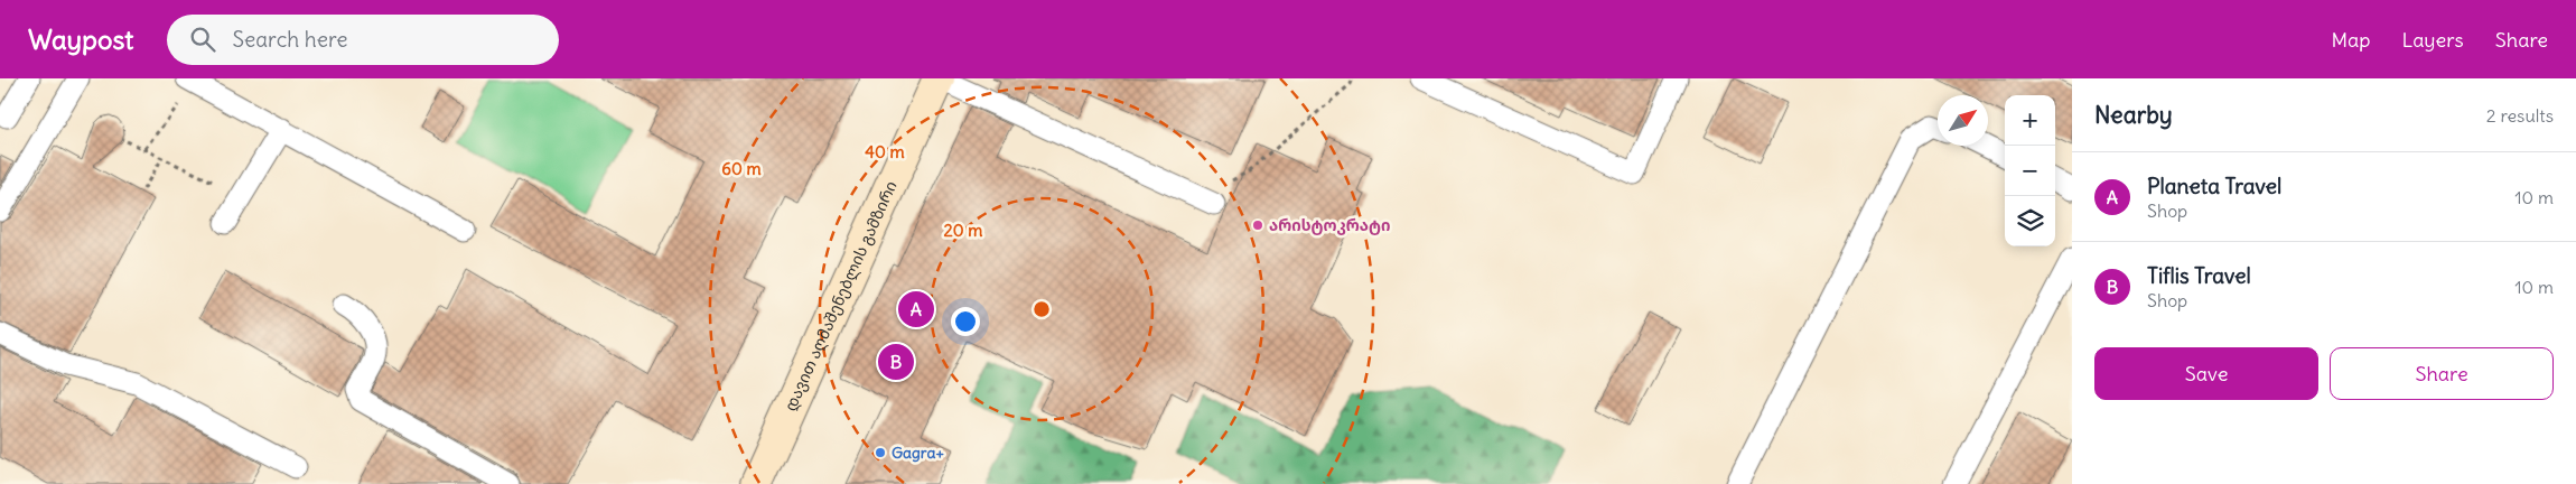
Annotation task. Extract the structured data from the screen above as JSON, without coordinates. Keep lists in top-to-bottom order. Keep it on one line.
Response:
{"streets":{"main road":["დავით აღმაშენებლის გამზირი"]},"places":["არისტოკრატი","Gagra+"],"north":"top right","page":{"header":"Waypost","search":"Search here","nav":["Map","Layers","Share"],"heading":["Nearby","2 results"],"map_buttons":["+","−"],"list":[{"mark":"A","name":"Planeta Travel","note":"Shop","value":"10 m"},{"mark":"B","name":"Tiflis Travel","note":"Shop","value":"10 m"}],"pins":["A","B"],"buttons":["Save","Share"]},"rings":["40 m","60 m","20 m"]}
